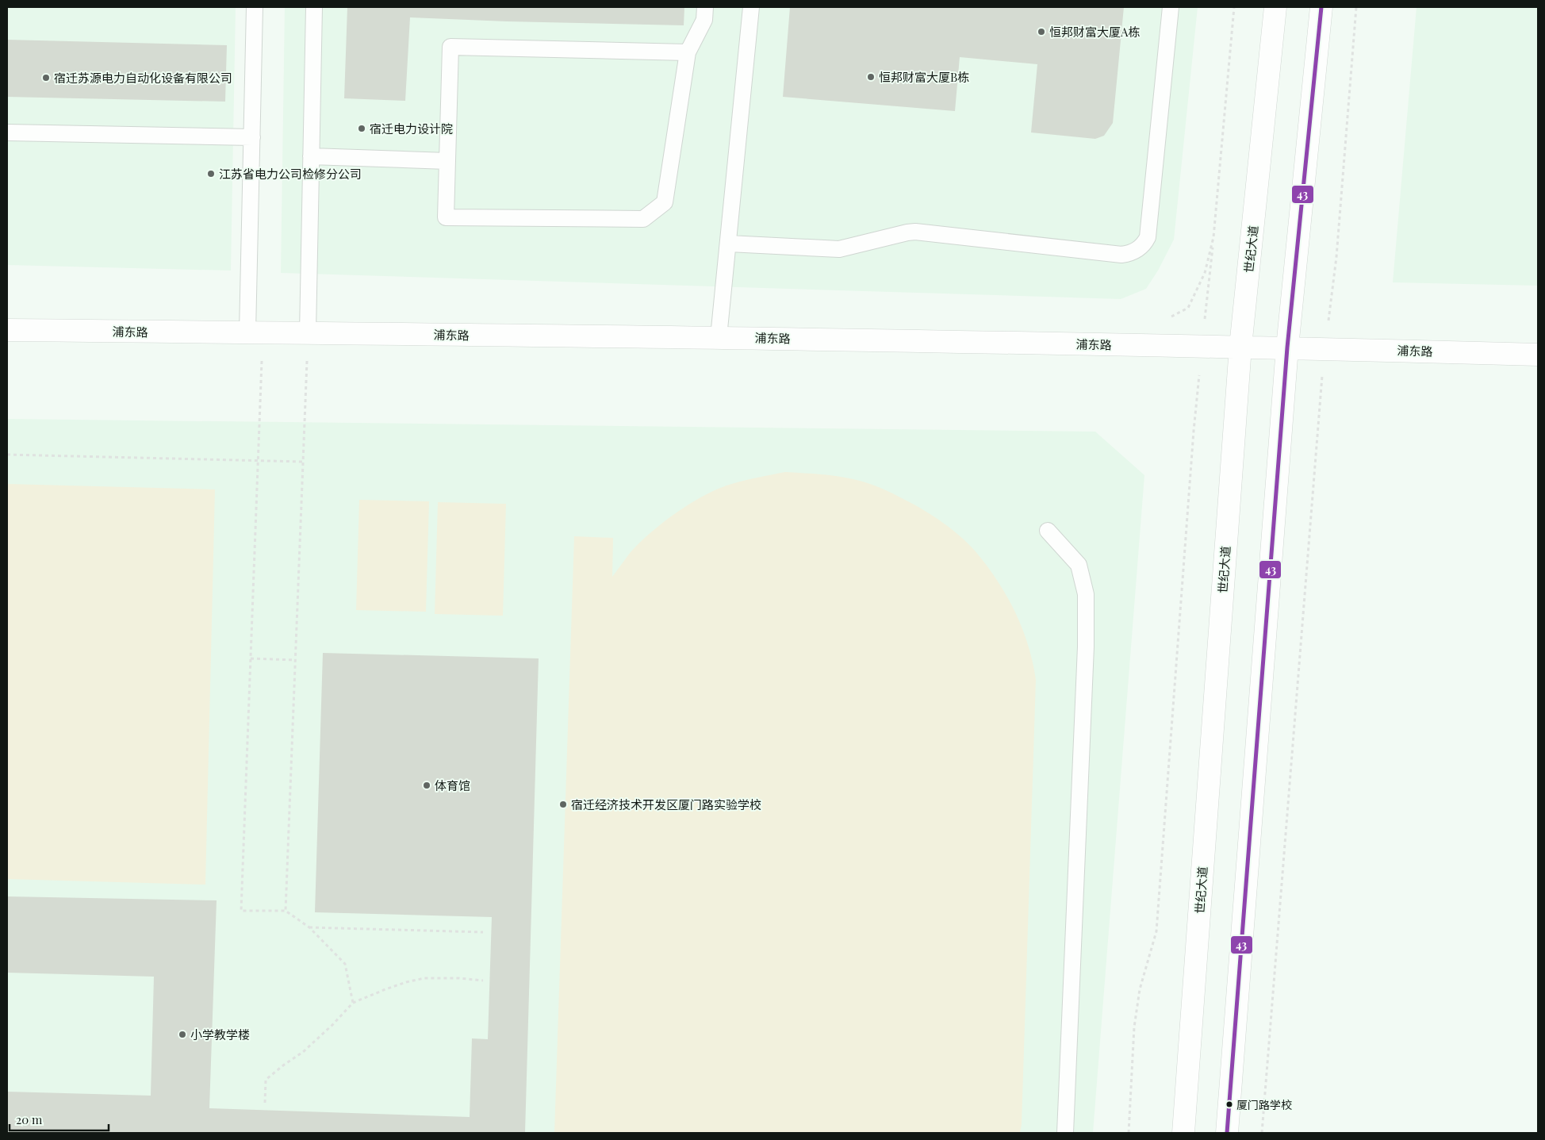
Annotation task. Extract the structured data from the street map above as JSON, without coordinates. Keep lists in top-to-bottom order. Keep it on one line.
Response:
{"streets":{"street":["世纪大道","浦东路"]},"crossings":[["世纪大道","浦东路"]],"places":["恒邦财富大厦A栋","恒邦财富大厦B栋","宿迁苏源电力自动化设备有限公司","宿迁电力设计院","江苏省电力公司检修分公司","体育馆","宿迁经济技术开发区厦门路实验学校","小学教学楼","厦门路学校"],"lines":["transit line 43"],"scale_bar":"20 m"}
